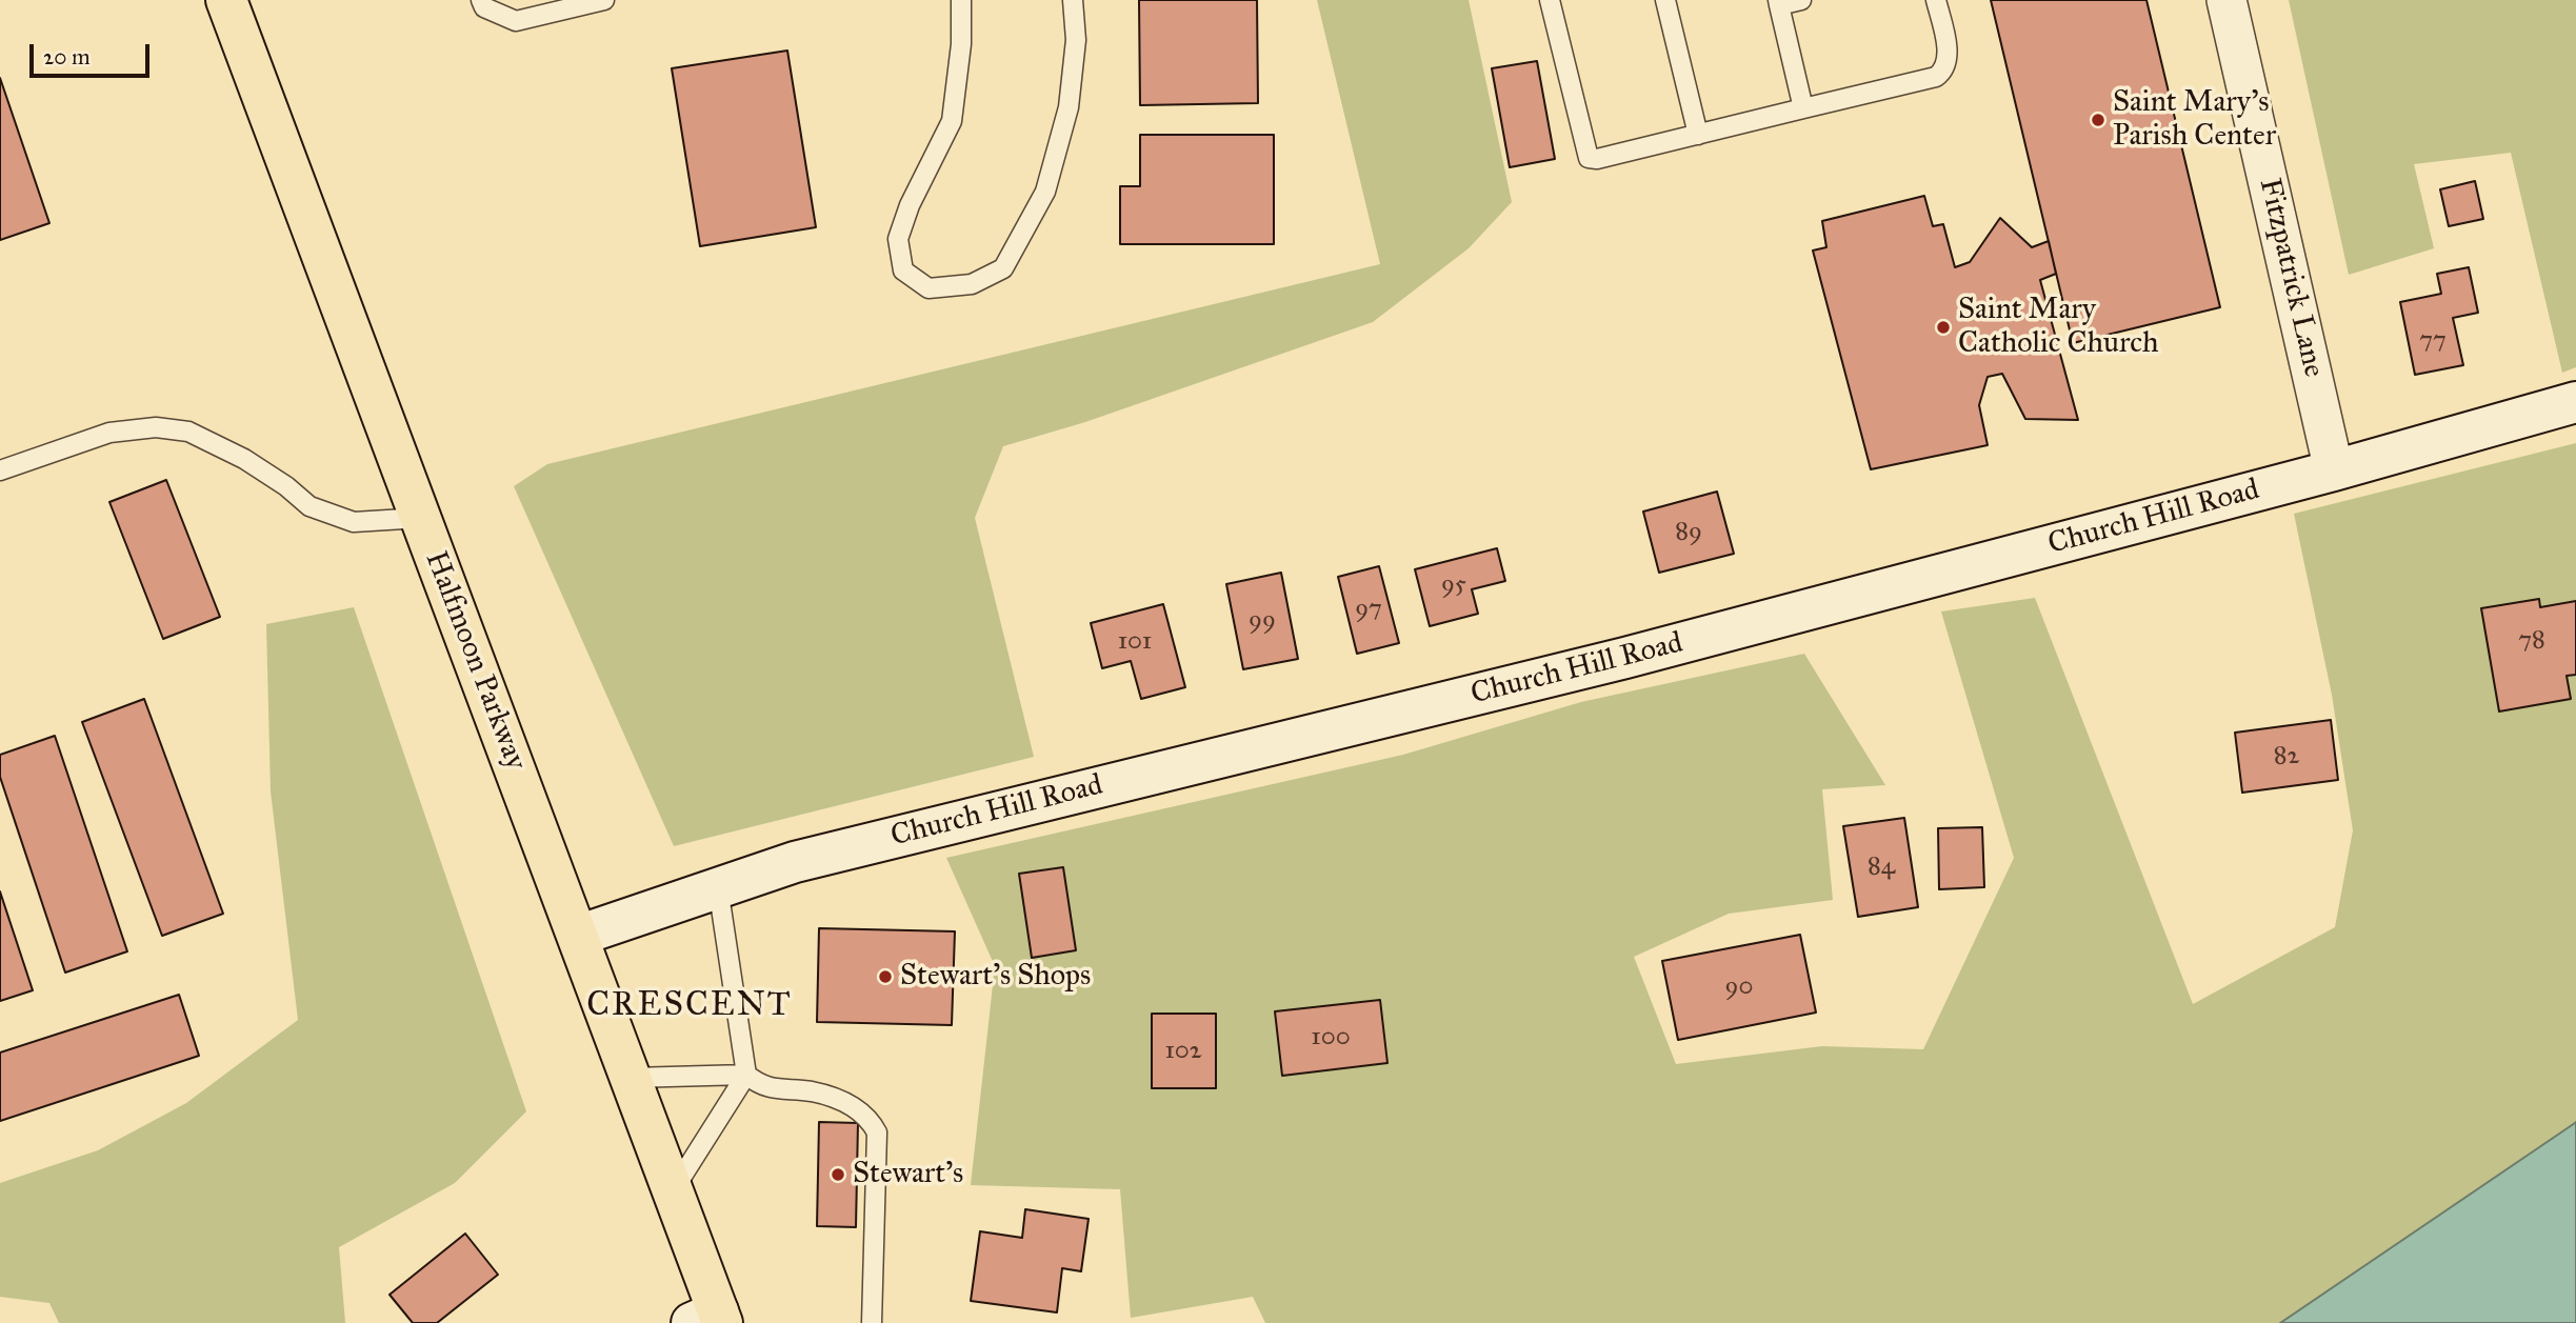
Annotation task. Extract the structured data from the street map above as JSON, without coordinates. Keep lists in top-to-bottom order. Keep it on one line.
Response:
{"streets":{"main road":["Halfmoon Parkway"],"street":["Fitzpatrick Lane","Church Hill Road"]},"crossings":[["Fitzpatrick Lane","Church Hill Road"],["Church Hill Road","Halfmoon Parkway"]],"districts":["CRESCENT"],"places":["Saint Mary's Parish Center","Saint Mary Catholic Church","Stewart's Shops","Stewart's"],"house_numbers":["77","89","95","97","99","78","101","82","84","90","100","102"],"scale_bar":"20 m"}
